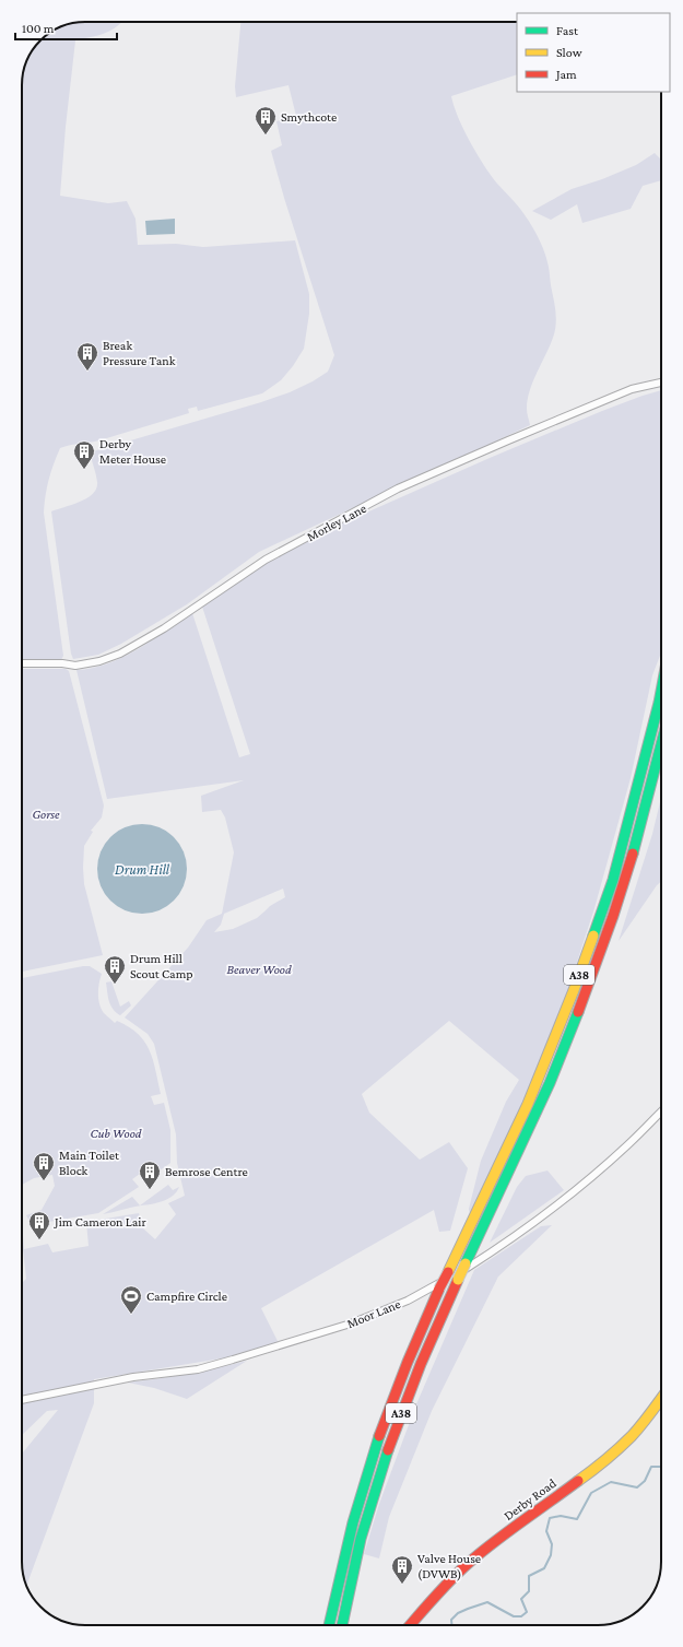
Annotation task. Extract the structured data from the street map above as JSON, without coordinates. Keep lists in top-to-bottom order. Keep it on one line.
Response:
{"streets":{"main road":["A38","Derby Road"],"street":["Morley Lane","Moor Lane"]},"water":["Drum Hill"],"parks":["Gorse","Beaver Wood","Cub Wood"],"places":{"building":["Smythcote","Break Pressure Tank","Derby Meter House","Drum Hill Scout Camp","Main Toilet Block","Bemrose Centre","Jim Cameron Lair","Valve House (DVWB)"],"sports":["Campfire Circle"]},"legend":["Fast","Slow","Jam"],"scale_bar":"100 m"}
